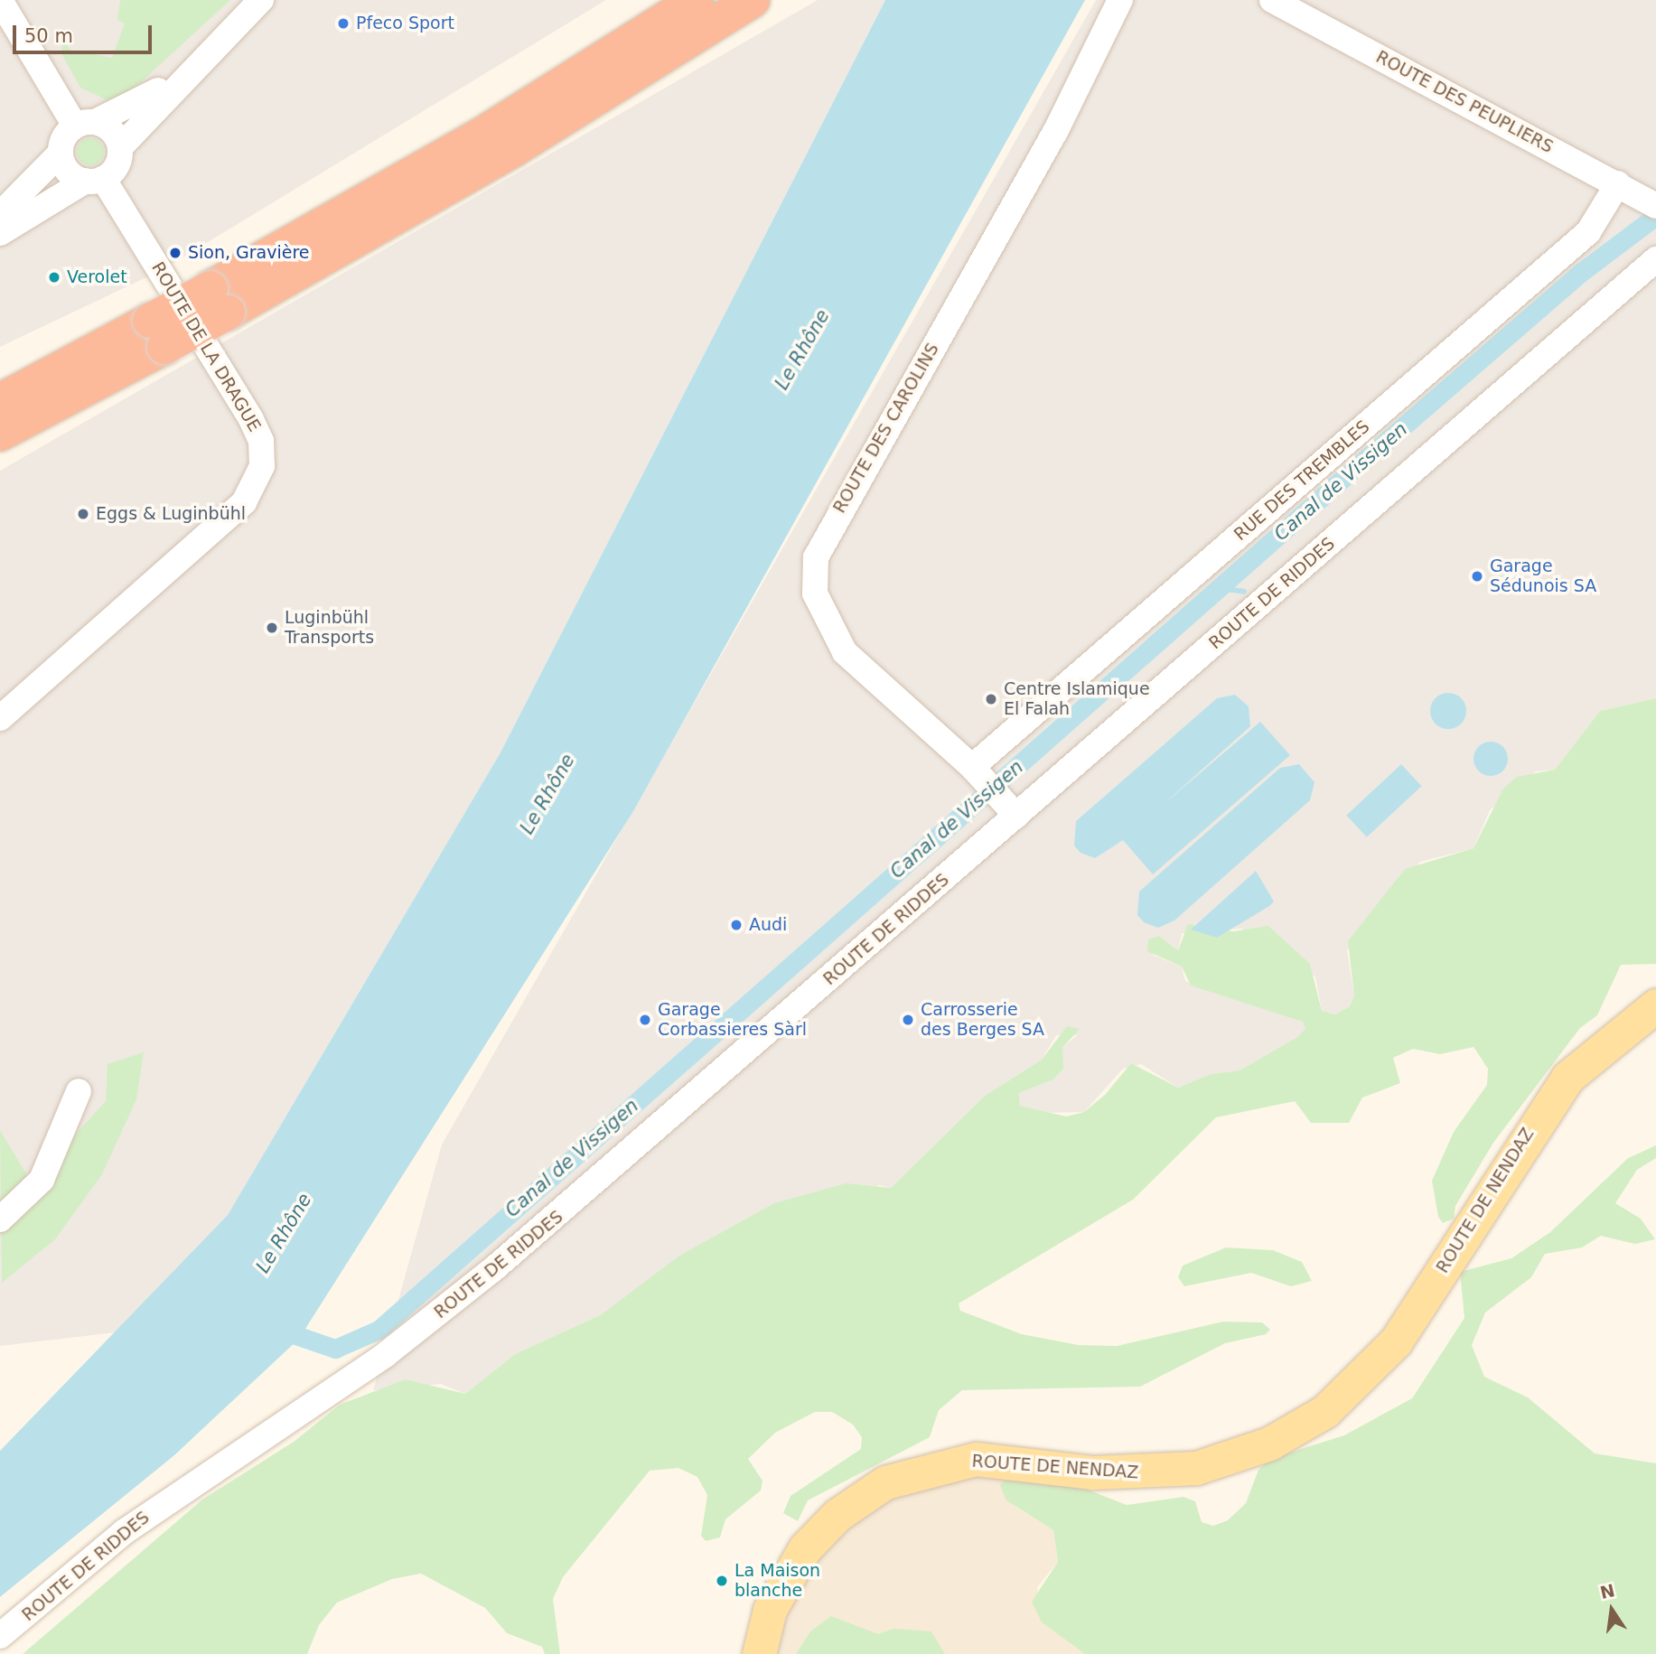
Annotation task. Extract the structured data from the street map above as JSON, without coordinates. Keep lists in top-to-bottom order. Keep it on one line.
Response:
{"streets":{"main road":["ROUTE DE NENDAZ"],"street":["ROUTE DES PEUPLIERS","ROUTE DE LA DRAGUE","ROUTE DES CAROLINS","RUE DES TREMBLES","ROUTE DE RIDDES"]},"crossings":[["ROUTE DES PEUPLIERS","RUE DES TREMBLES"],["ROUTE DES CAROLINS","RUE DES TREMBLES"],["ROUTE DES CAROLINS","ROUTE DE RIDDES"]],"water":["Le Rhône","Canal de Vissigen"],"places":["Pfeco Sport","Sion, Gravière","Verolet","Eggs & Luginbühl","Garage Sédunois SA","Luginbühl Transports","Centre Islamique El Falah","Audi","Garage Corbassieres Sàrl","Carrosserie des Berges SA","La Maison blanche"],"scale_bar":"50 m","north":"top"}
